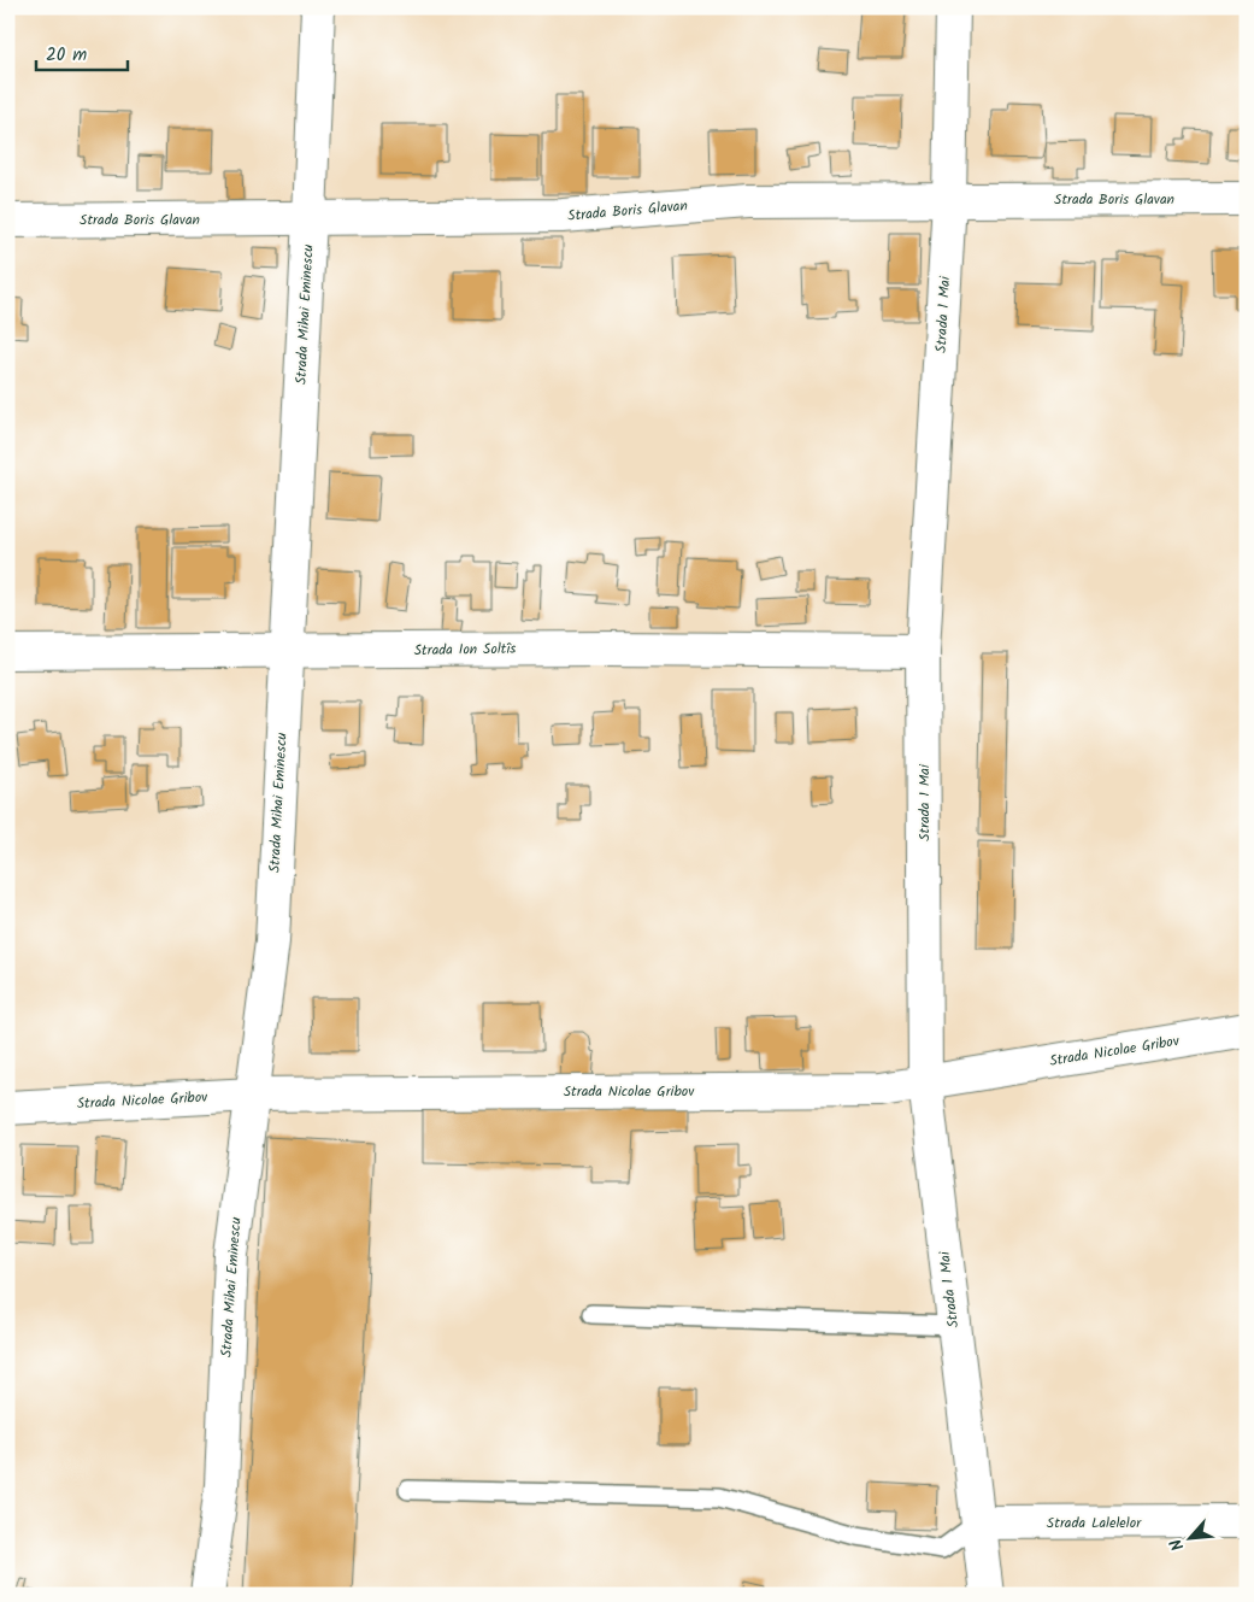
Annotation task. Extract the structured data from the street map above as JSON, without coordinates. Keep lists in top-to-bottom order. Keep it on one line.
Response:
{"streets":{"street":["Strada Boris Glavan","Strada Mihai Eminescu","Strada 1 Mai","Strada Ion Soltîs","Strada Nicolae Gribov","Strada Lalelelor"]},"crossings":[["Strada Boris Glavan","Strada Mihai Eminescu"],["Strada Boris Glavan","Strada 1 Mai"],["Strada Mihai Eminescu","Strada Ion Soltîs"],["Strada Mihai Eminescu","Strada Nicolae Gribov"],["Strada 1 Mai","Strada Ion Soltîs"],["Strada 1 Mai","Strada Nicolae Gribov"],["Strada 1 Mai","Strada Lalelelor"]],"scale_bar":"20 m","north":"bottom left"}
